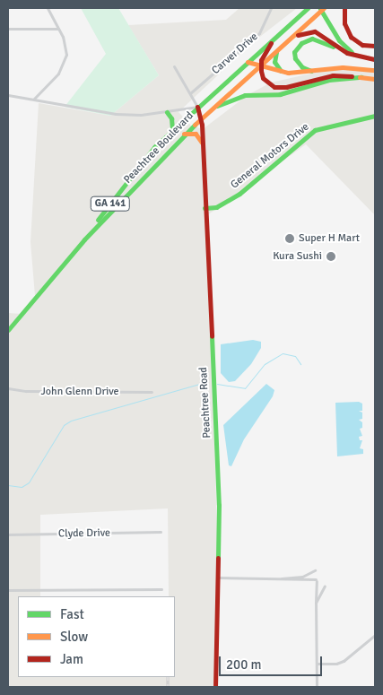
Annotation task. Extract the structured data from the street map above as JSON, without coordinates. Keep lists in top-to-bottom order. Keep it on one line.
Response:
{"streets":{"main road":["Peachtree Boulevard","General Motors Drive","GA 141","Peachtree Road"],"street":["Carver Drive","John Glenn Drive","Clyde Drive"]},"crossings":[["Peachtree Boulevard","GA 141"],["Peachtree Boulevard","Peachtree Road"],["General Motors Drive","Peachtree Road"],["GA 141","Peachtree Road"]],"places":["Super H Mart","Kura Sushi"],"legend":["Fast","Slow","Jam"],"scale_bar":"200 m"}
